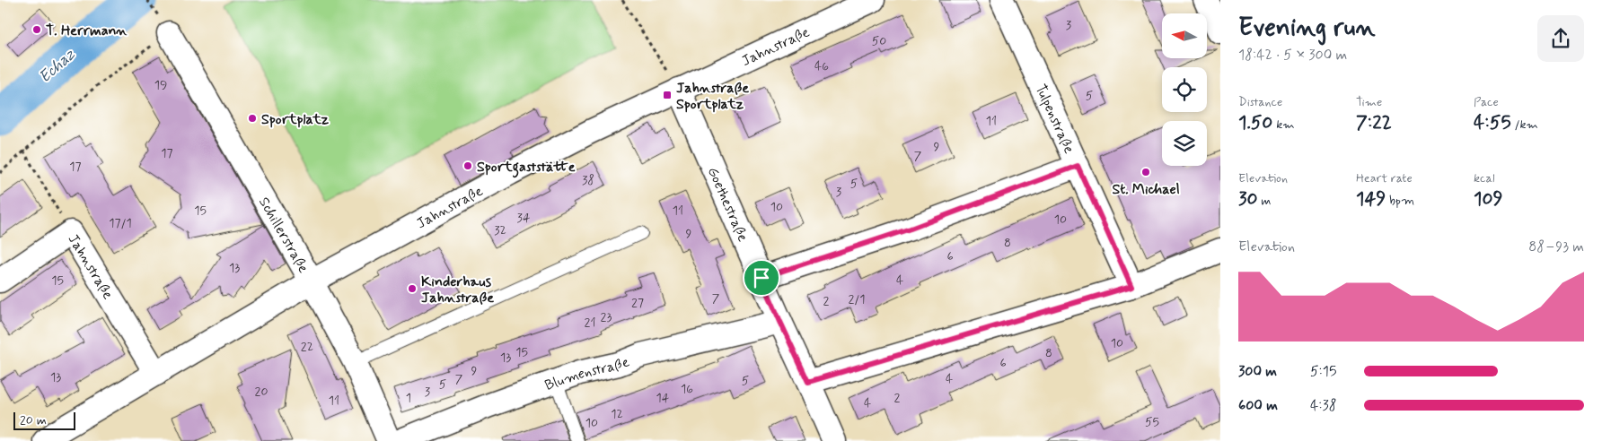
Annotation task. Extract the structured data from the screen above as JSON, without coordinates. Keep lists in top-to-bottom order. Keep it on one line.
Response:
{"streets":{"street":["Jahnstraße","Tulpenstraße","Goethestraße","Schillerstraße","Blumenstraße"]},"crossings":[["Jahnstraße","Goethestraße"],["Jahnstraße","Schillerstraße"],["Goethestraße","Blumenstraße"]],"water":["Echaz"],"places":{"other":["T. Herrmann","Sportplatz","Sportgaststätte","St. Michael","Kinderhaus Jahnstraße"],"transit":["Jahnstraße Sportplatz"]},"house_numbers":["3","50","46","19","5","11","9","17","7","17","38","5","3","10","15","11","34","10","17/1","32","9","8","6","13","15","4","7","2/1","2","27","23","21","10","22","15","8","13","6","9","13","7","4","5","5","16","20","3","1","14","2","11","4","12","55","10"],"scale_bar":"20 m","north":"left","page":{"heading":["Evening run","18:42 · 5 × 300 m"],"stats":[["Distance","1.50 km"],["Time","7:22"],["Pace","4:55 /km"],["Elevation","30 m"],["Heart rate","149 bpm"],["kcal","109"]],"chart":["Elevation","88–93 m"],"list":[{"name":"300 m","note":"5:15"},{"name":"600 m","note":"4:38"}],"scale":"20 m"}}
